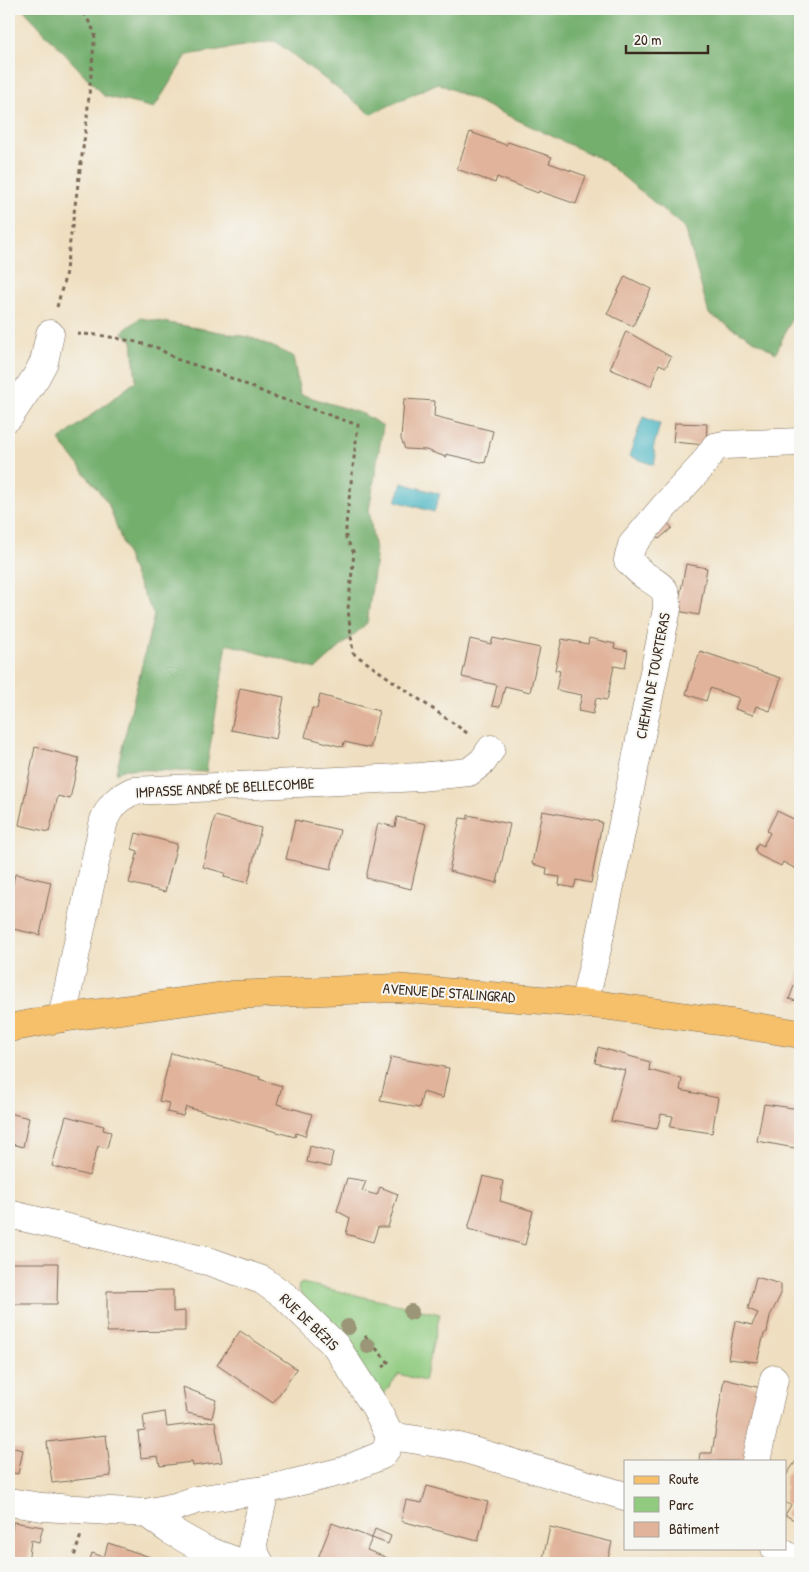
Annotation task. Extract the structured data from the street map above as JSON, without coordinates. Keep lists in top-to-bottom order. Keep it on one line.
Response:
{"streets":{"main road":["AVENUE DE STALINGRAD"],"street":["CHEMIN DE TOURTERAS","IMPASSE ANDRÉ DE BELLECOMBE","RUE DE BÉZIS"]},"crossings":[["CHEMIN DE TOURTERAS","AVENUE DE STALINGRAD"],["IMPASSE ANDRÉ DE BELLECOMBE","AVENUE DE STALINGRAD"]],"legend":["Route","Parc","Bâtiment"],"scale_bar":"20 m"}
